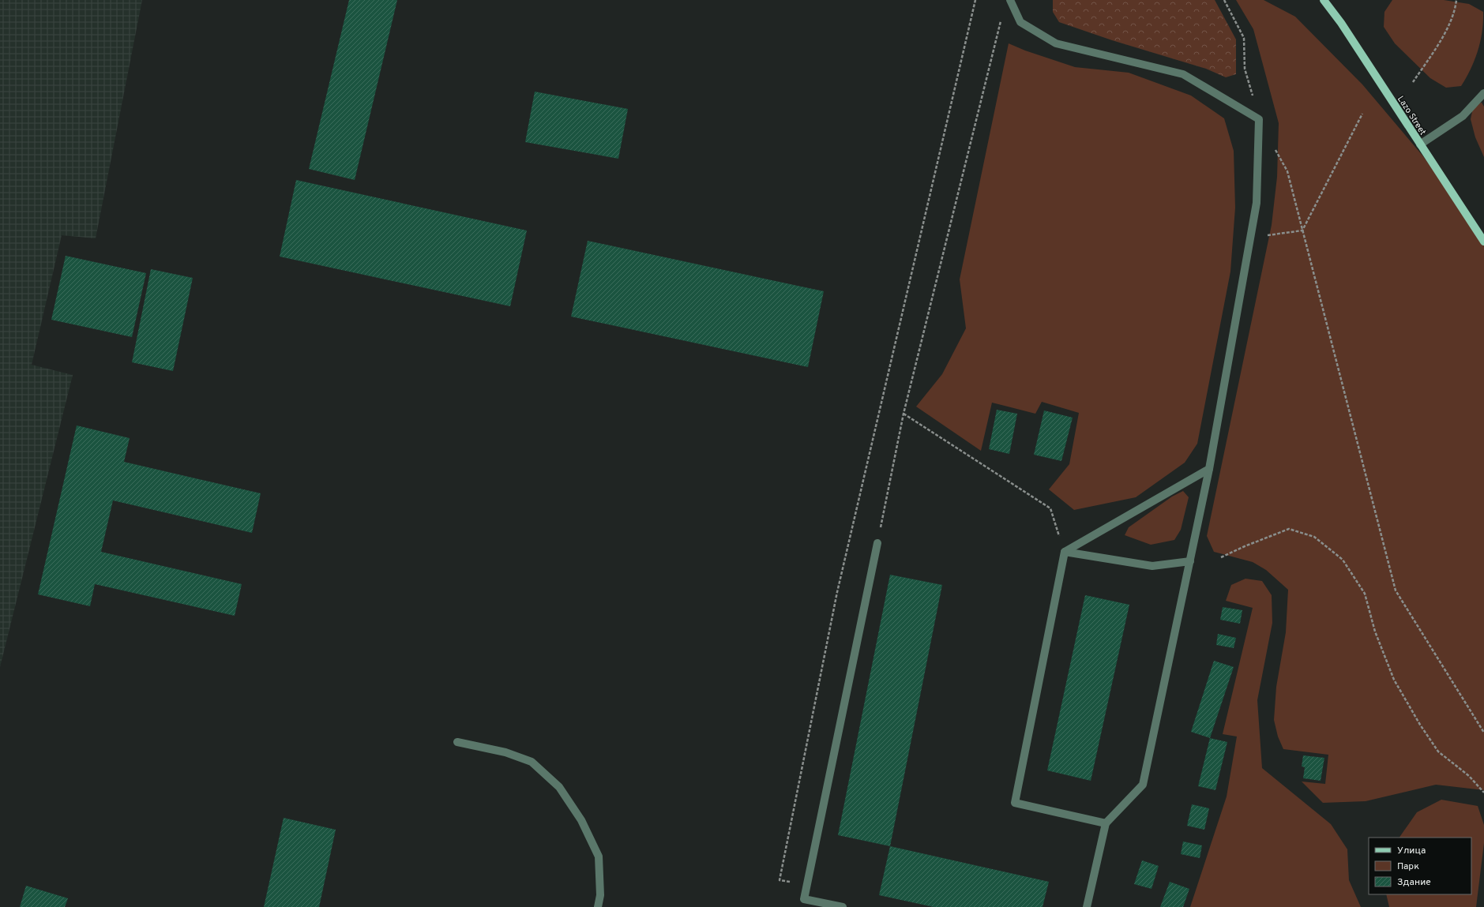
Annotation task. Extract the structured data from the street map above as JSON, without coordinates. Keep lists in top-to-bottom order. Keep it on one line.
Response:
{"streets":{"main road":["Lazo Street"]},"legend":["Улица","Парк","Здание"]}
